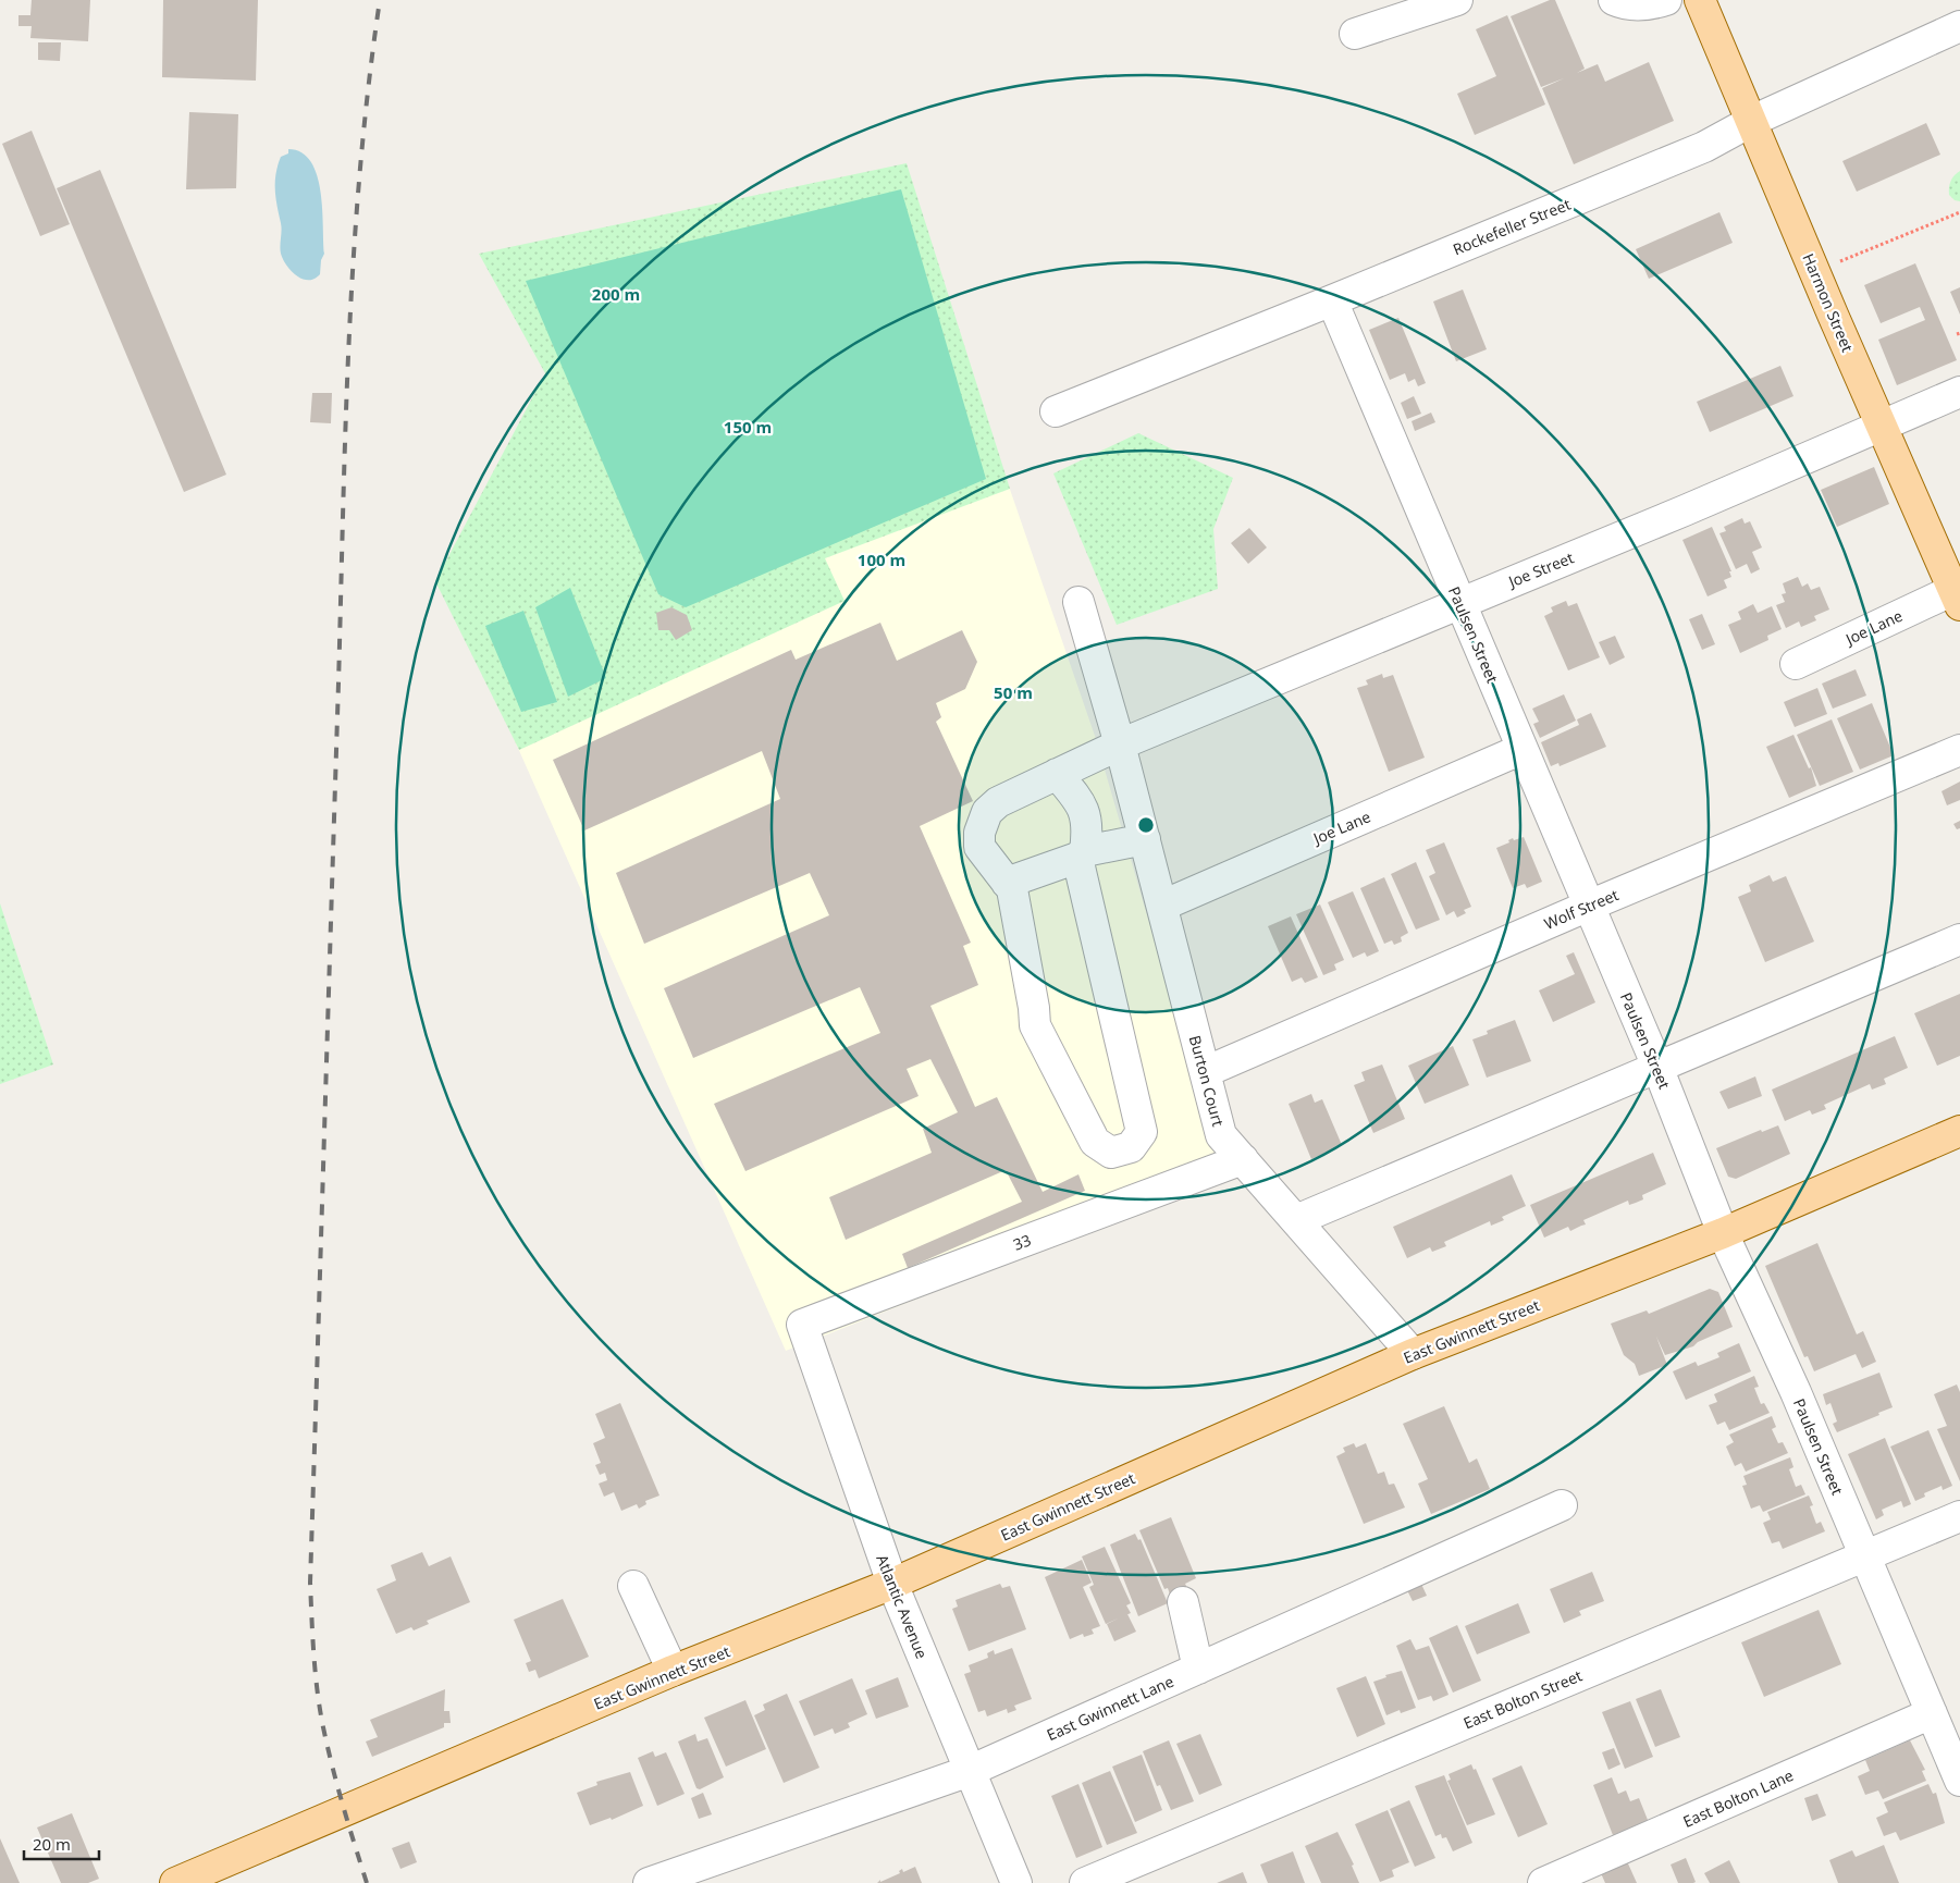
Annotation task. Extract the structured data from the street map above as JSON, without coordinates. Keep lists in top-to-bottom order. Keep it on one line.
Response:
{"streets":{"main road":["Harmon Street","East Gwinnett Street"],"street":["Rockefeller Street","Joe Street","Joe Lane","Paulsen Street","Wolf Street","Burton Court","33","Atlantic Avenue","East Bolton Street","East Gwinnett Lane","East Bolton Lane"]},"crossings":[["Rockefeller Street","Harmon Street"],["Rockefeller Street","Paulsen Street"],["Harmon Street","Joe Street"],["Harmon Street","Joe Lane"],["Joe Street","Paulsen Street"],["Joe Street","Burton Court"],["Joe Lane","Paulsen Street"],["Joe Lane","Burton Court"],["Paulsen Street","Wolf Street"],["Paulsen Street","East Gwinnett Street"],["Paulsen Street","East Bolton Street"],["Paulsen Street","East Bolton Lane"],["Wolf Street","Burton Court"],["Burton Court","33"],["Burton Court","East Gwinnett Street"],["33","Atlantic Avenue"],["East Gwinnett Street","Atlantic Avenue"],["Atlantic Avenue","East Gwinnett Lane"]],"scale_bar":"20 m","rings":["200 m","150 m","100 m","50 m"]}
